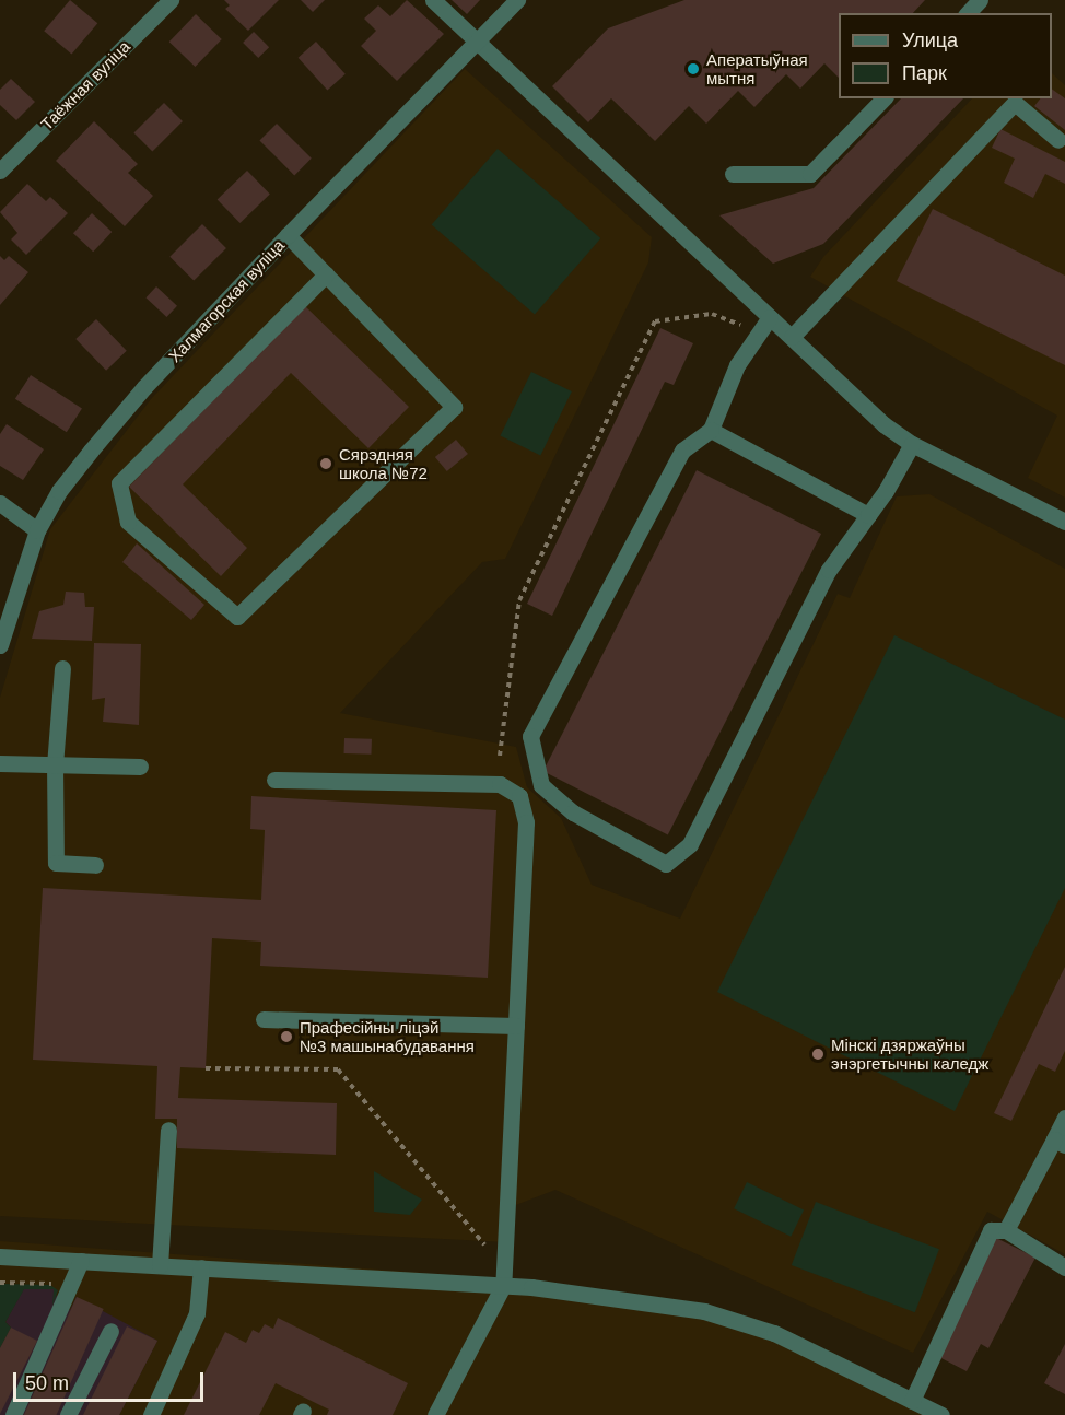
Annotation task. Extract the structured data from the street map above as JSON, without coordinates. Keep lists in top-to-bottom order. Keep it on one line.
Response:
{"streets":{"street":["Таёжная вуліца","Халмагорская вуліца"]},"places":["Аператыўная мытня","Сярэдняя школа №72","Прафесійны ліцэй №3 машынабудавання","Мінскі дзяржаўны энэргетычны каледж"],"legend":["Улица","Парк"],"scale_bar":"50 m"}
